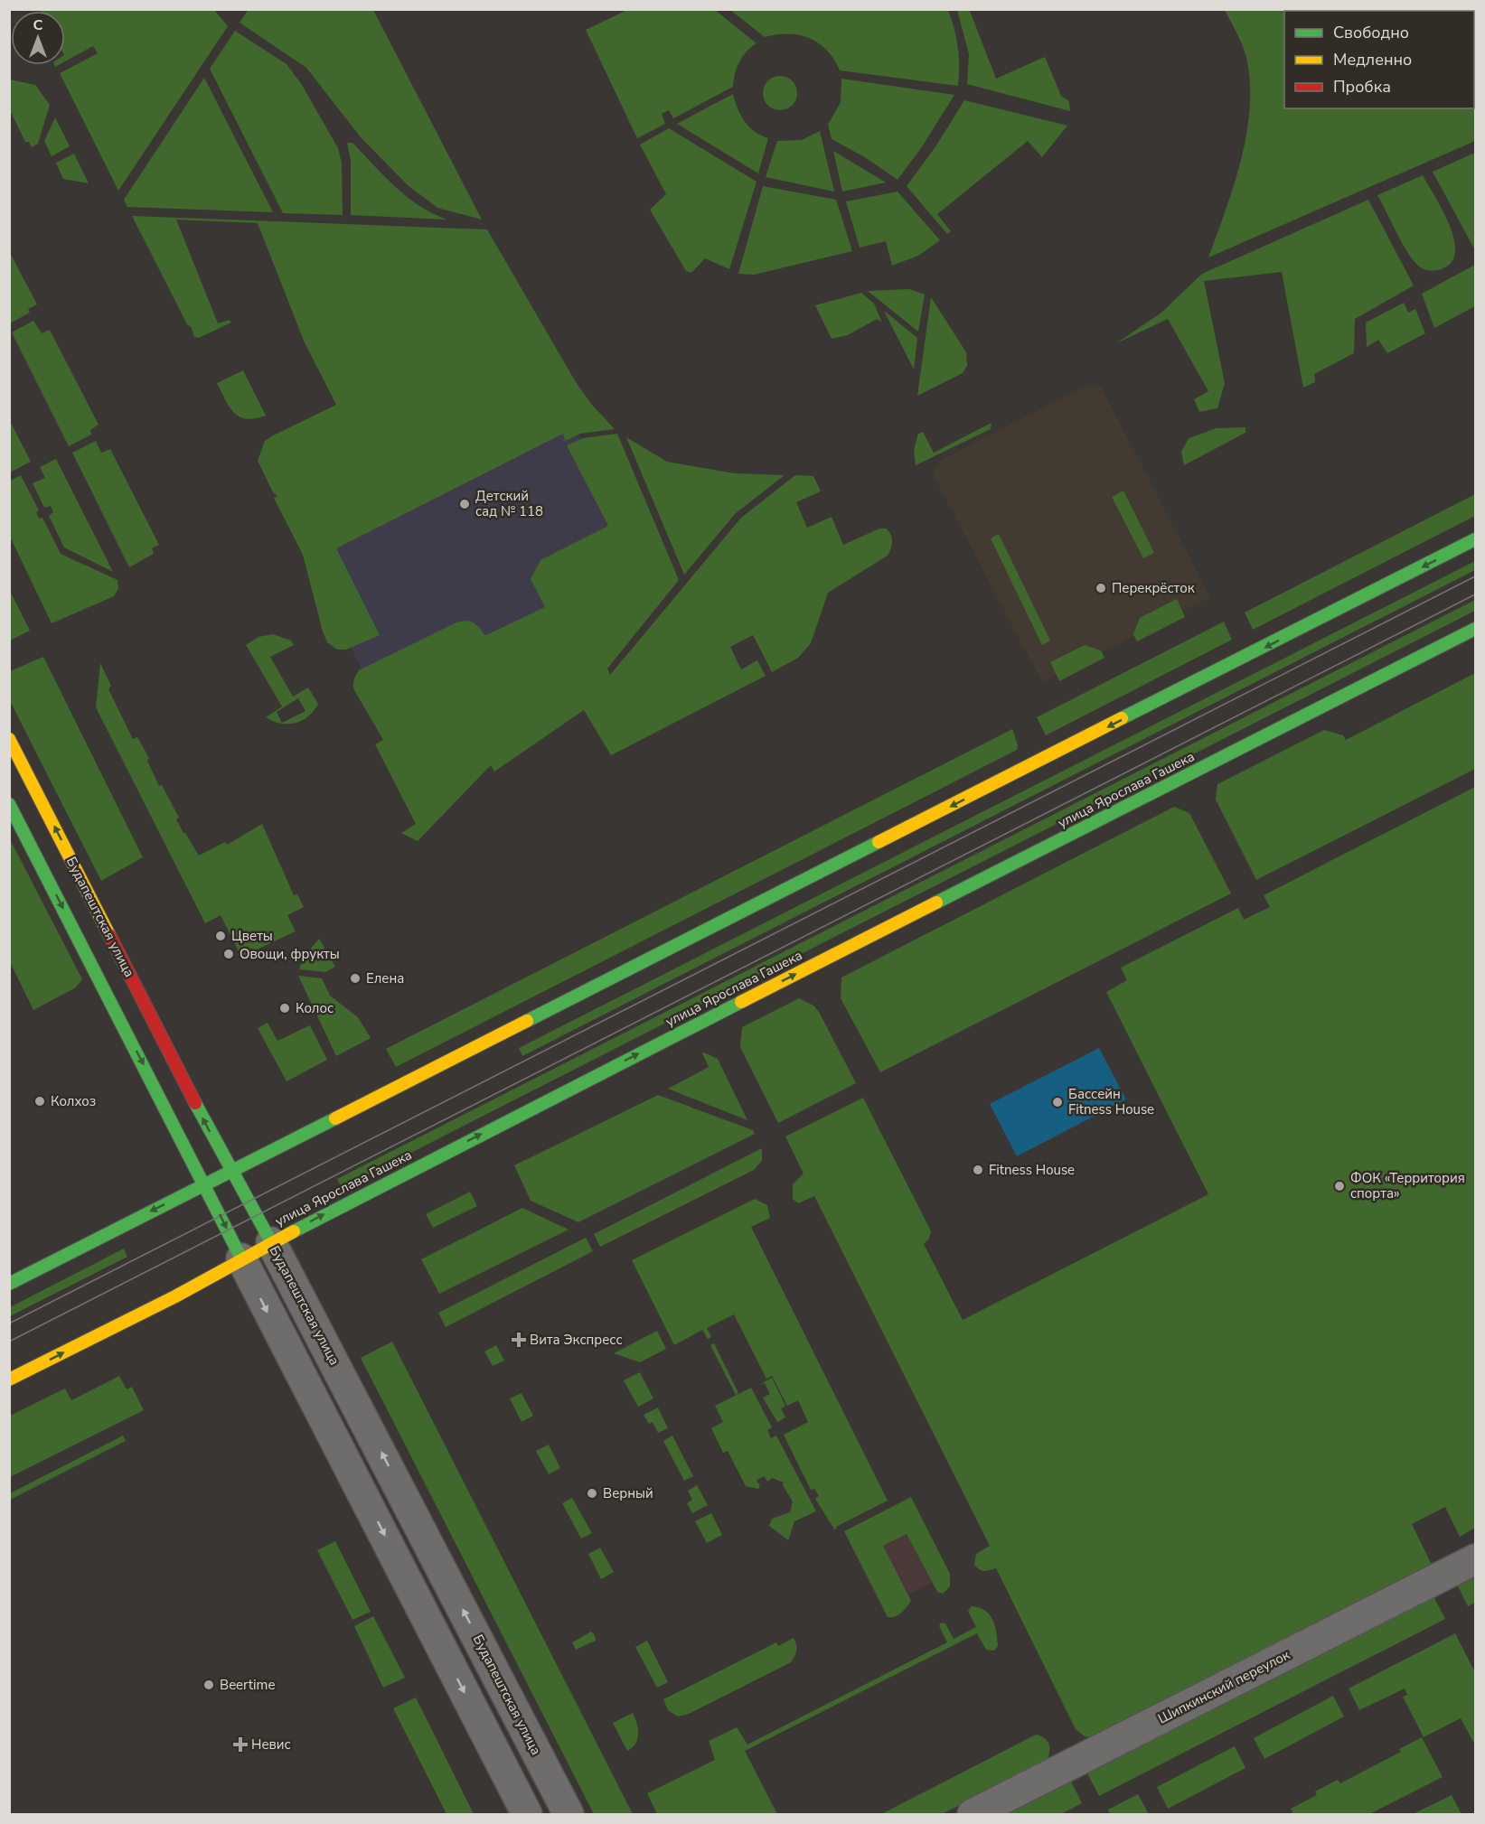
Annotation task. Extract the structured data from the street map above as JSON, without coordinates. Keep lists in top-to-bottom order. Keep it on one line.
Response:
{"streets":{"street":["улица Ярослава Гашека","Будапештская улица","Шипкинский переулок"]},"crossings":[["улица Ярослава Гашека","Будапештская улица"]],"places":{"other":["Детский сад № 118","Перекрёсток","Цветы","Овощи, фрукты","Елена","Колос","Колхоз","Бассейн Fitness House","Fitness House","ФОК «Территория спорта»","Верный","Beertime"],"health":["Вита Экспресс","Невис"]},"legend":["Свободно","Медленно","Пробка"],"north":"top"}
